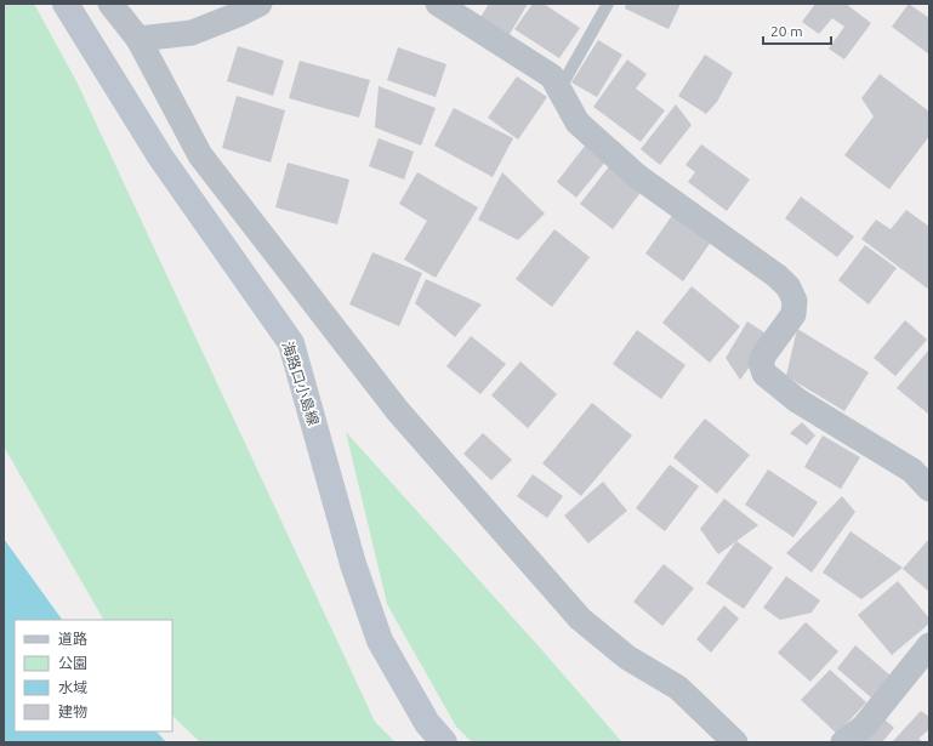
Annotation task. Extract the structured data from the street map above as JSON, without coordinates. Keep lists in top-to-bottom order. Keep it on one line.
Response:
{"streets":{"main road":["海路口小島線"]},"legend":["道路","公園","水域","建物"],"scale_bar":"20 m"}
